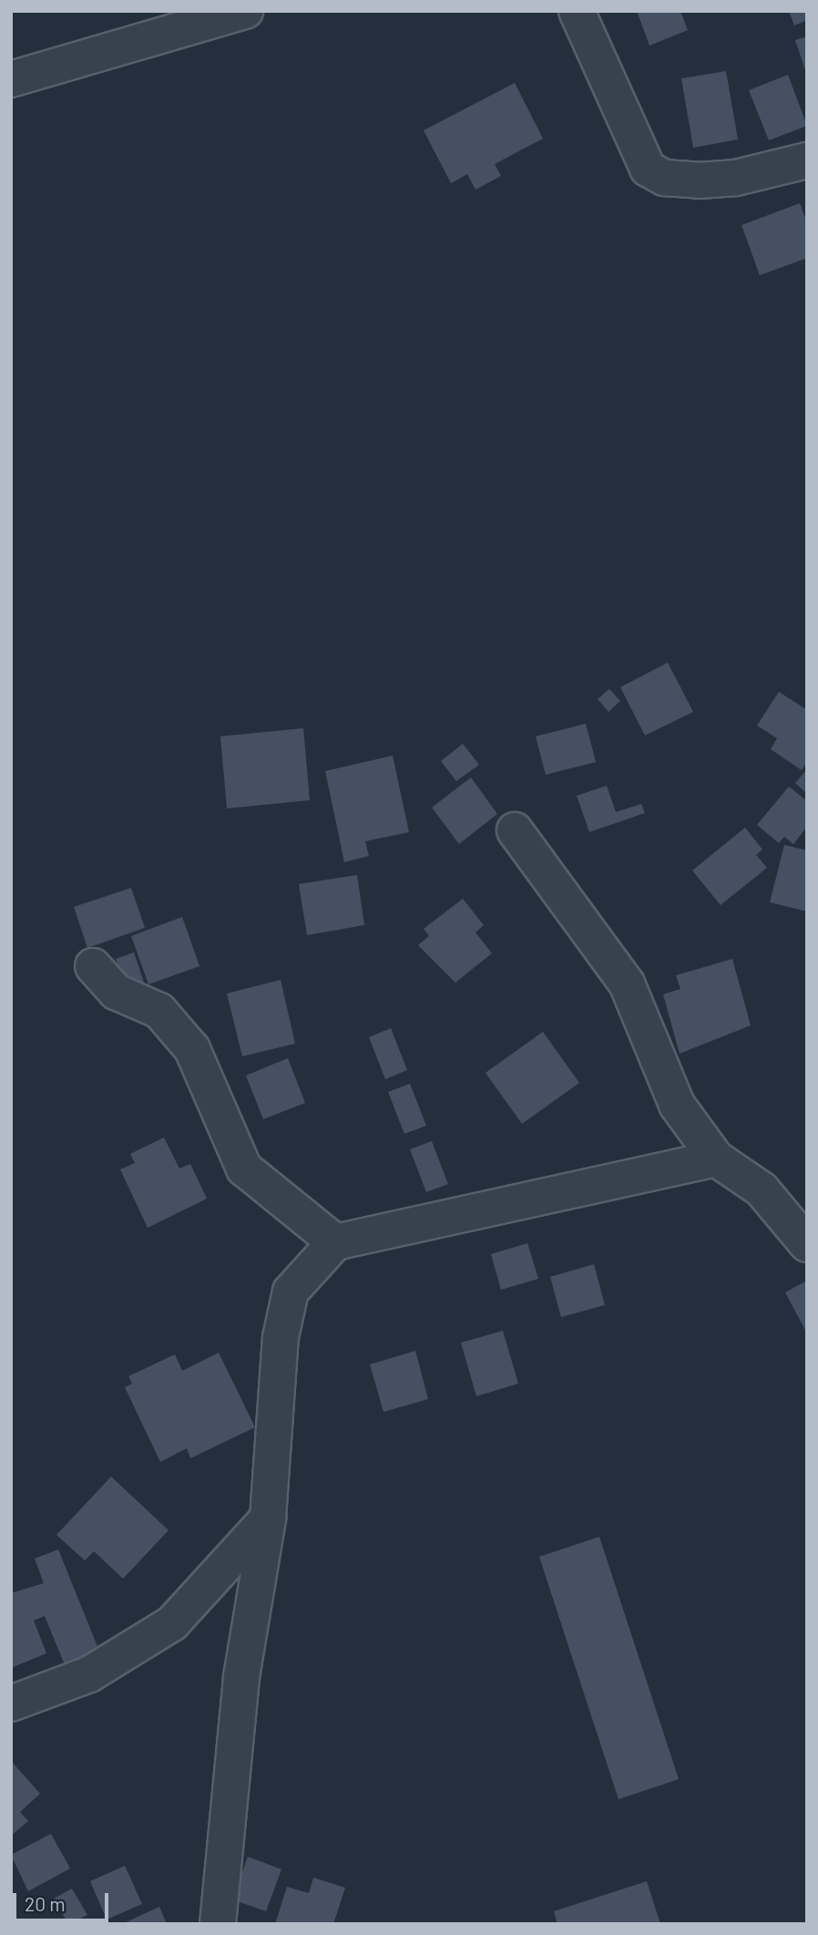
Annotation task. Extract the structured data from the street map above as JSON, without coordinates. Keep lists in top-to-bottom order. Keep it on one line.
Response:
{"scale_bar":"20 m"}
